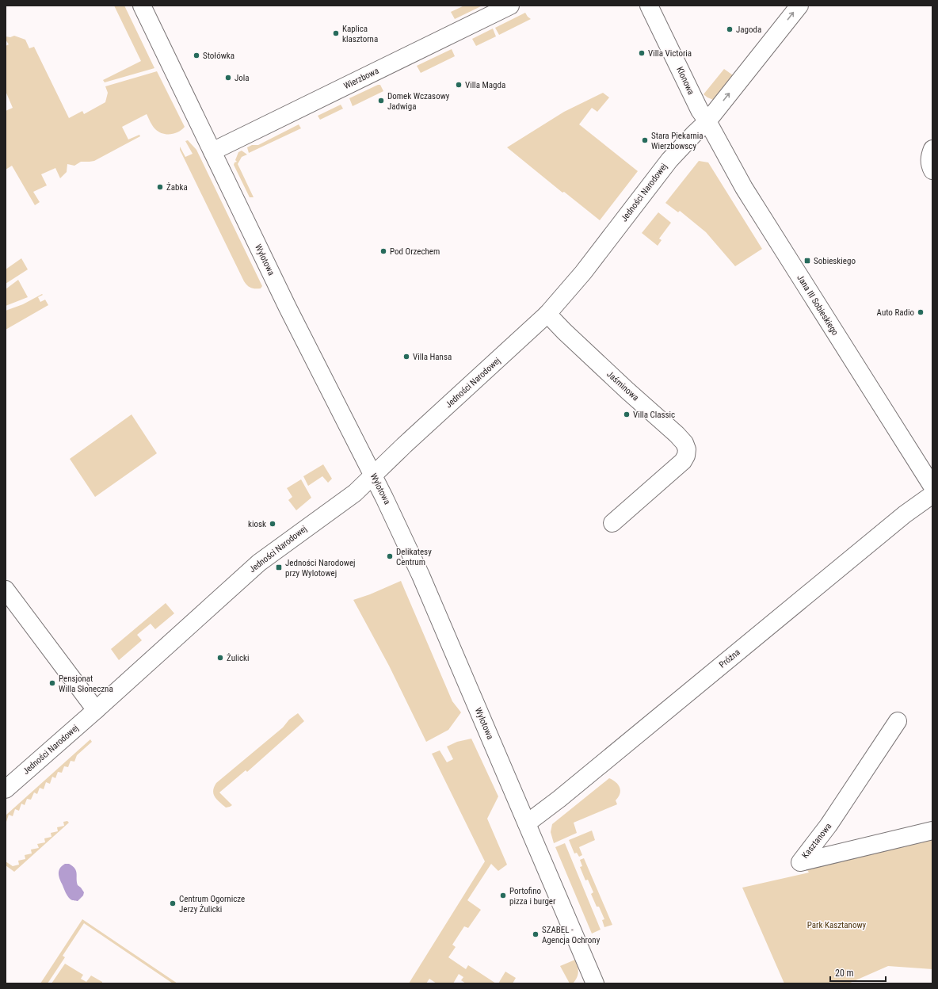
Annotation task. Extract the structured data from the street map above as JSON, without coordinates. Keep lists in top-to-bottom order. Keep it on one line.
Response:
{"streets":{"street":["Wierzbowa","Klonowa","Jedności Narodowej","Wylotowa","Jana III Sobieskiego","Jaśminowa","Próżna","Kasztanowa"]},"crossings":[["Wierzbowa","Wylotowa"],["Klonowa","Jedności Narodowej"],["Klonowa","Jana III Sobieskiego"],["Jedności Narodowej","Wylotowa"],["Jedności Narodowej","Jana III Sobieskiego"],["Jedności Narodowej","Jaśminowa"],["Wylotowa","Próżna"]],"parks":["Park Kasztanowy"],"places":{"other":["Jagoda","Kaplica klasztorna","Villa Victoria","Stołówka","Jola","Villa Magda","Domek Wczasowy Jadwiga","Stara Piekarnia Wierzbowscy","Żabka","Pod Orzechem","Auto Radio","Villa Hansa","Villa Classic","kiosk","Delikatesy Centrum","Żulicki","Pensjonat Willa Słoneczna","Portofino pizza i burger","Centrum Ogornicze Jerzy Żulicki","SZABEL - Agencja Ochrony"],"transit":["Sobieskiego","Jedności Narodowej przy Wylotowej"]},"scale_bar":"20 m"}
